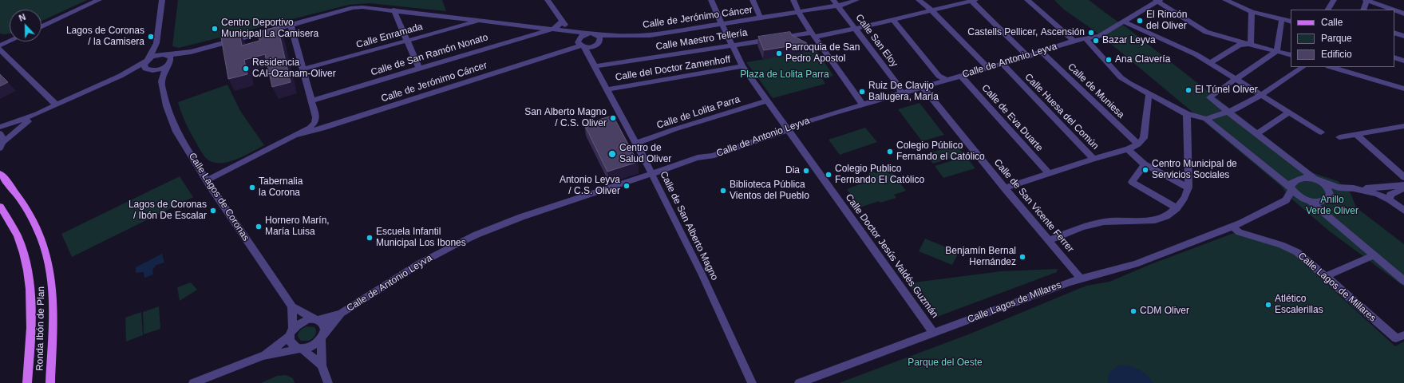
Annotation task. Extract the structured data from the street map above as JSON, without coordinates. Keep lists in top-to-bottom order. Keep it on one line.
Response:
{"streets":{"main road":["Ronda Ibón de Plan"],"street":["Calle de Jerónimo Cáncer","Calle Enramada","Calle Maestro Tellería","Calle San Eloy","Calle de San Ramón Nonato","Calle de Antonio Leyva","Calle del Doctor Zamenhoff","Calle de Muniesa","Calle Huesa del Común","Calle de Lolita Parra","Calle de Eva Duarte","Calle Lagos de Coronas","Calle de San Vicente Ferrer","Calle de San Alberto Magno","Calle Doctor Jesús Valdés Guzmán","Calle Lagos de Millares"]},"crossings":[["Calle de Jerónimo Cáncer","Calle San Eloy"],["Calle de Jerónimo Cáncer","Calle de San Alberto Magno"],["Calle de Jerónimo Cáncer","Calle Doctor Jesús Valdés Guzmán"],["Calle Maestro Tellería","Calle San Eloy"],["Calle Maestro Tellería","Calle de San Alberto Magno"],["Calle Maestro Tellería","Calle Doctor Jesús Valdés Guzmán"],["Calle San Eloy","Calle de Antonio Leyva"],["Calle de Antonio Leyva","Calle de Muniesa"],["Calle de Antonio Leyva","Calle Huesa del Común"],["Calle de Antonio Leyva","Calle de Eva Duarte"],["Calle de Antonio Leyva","Calle Lagos de Coronas"],["Calle de Antonio Leyva","Calle de San Vicente Ferrer"],["Calle de Antonio Leyva","Calle de San Alberto Magno"],["Calle de Antonio Leyva","Calle Doctor Jesús Valdés Guzmán"],["Calle del Doctor Zamenhoff","Calle de San Alberto Magno"],["Calle del Doctor Zamenhoff","Calle Doctor Jesús Valdés Guzmán"],["Calle de Lolita Parra","Calle de San Alberto Magno"],["Calle de Lolita Parra","Calle Doctor Jesús Valdés Guzmán"],["Calle de San Vicente Ferrer","Calle Lagos de Millares"],["Calle Doctor Jesús Valdés Guzmán","Calle Lagos de Millares"]],"parks":["Plaza de Lolita Parra","Anillo Verde Oliver","Parque del Oeste"],"places":["El Rincón del Oliver","Centro Deportivo Municipal La Camisera","Castells Pellicer, Ascensión","Lagos de Coronas / la Camisera","Bazar Leyva","Parroquia de San Pedro Apostol","Ana Clavería","Residencia CAI-Ozanam-Oliver","El Túnel Oliver","Ruiz De Clavijo Ballugera, María","San Alberto Magno / C.S. Oliver","Colegio Público Fernando el Católico","Centro de Salud Oliver","Centro Municipal de Servicios Sociales","Dia","Colegio Publico Fernando El Católico","Antonio Leyva / C.S. Oliver","Tabernalia la Corona","Biblioteca Pública Vientos del Pueblo","Lagos de Coronas / Ibón De Escalar","Hornero Marín, María Luisa","Escuela Infantil Municipal Los Ibones","Benjamín Bernal Hernández","Atlético Escalerillas","CDM Oliver"],"legend":["Calle","Parque","Edificio"],"north":"top"}
